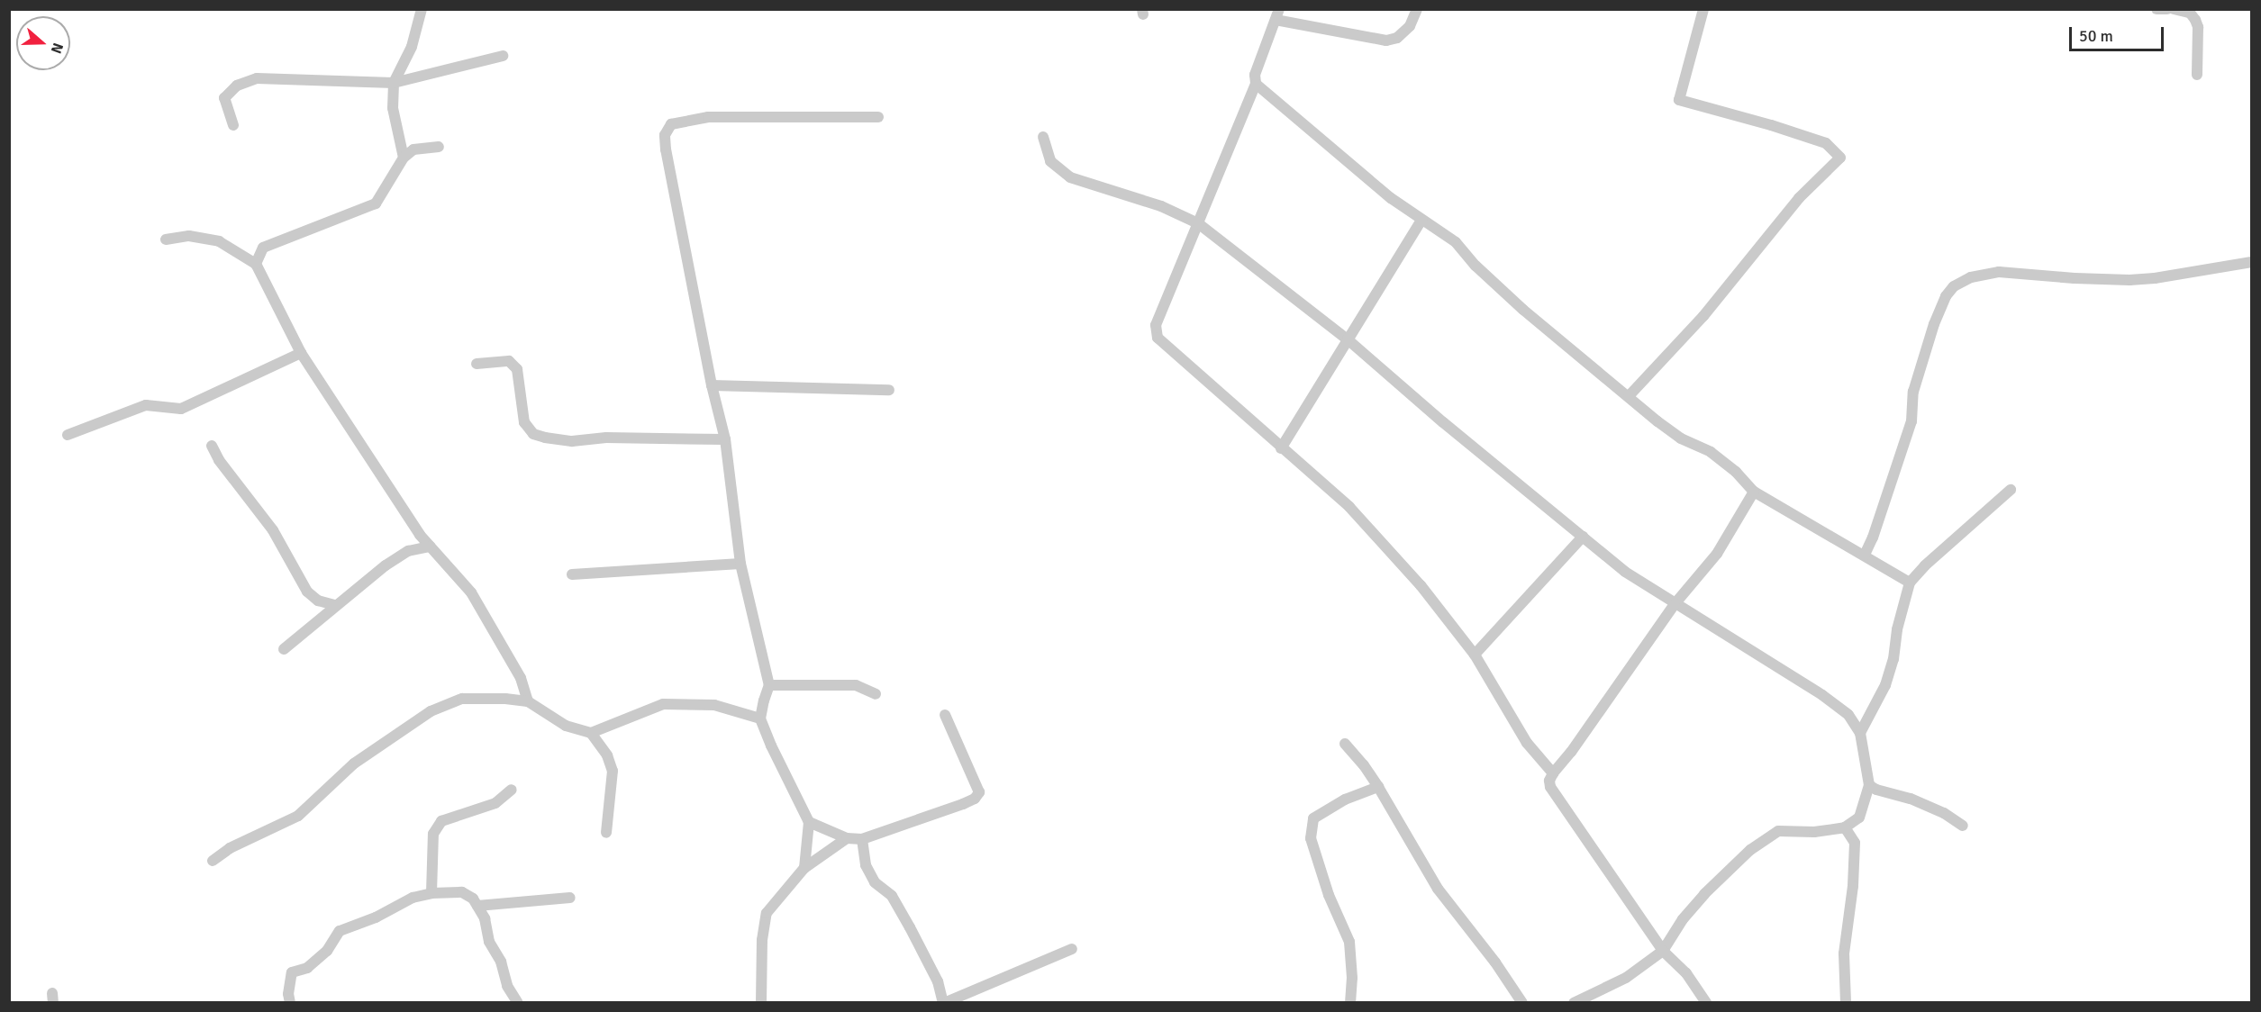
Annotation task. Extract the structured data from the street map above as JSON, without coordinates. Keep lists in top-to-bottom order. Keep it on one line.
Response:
{"scale_bar":"50 m","north":"right"}
